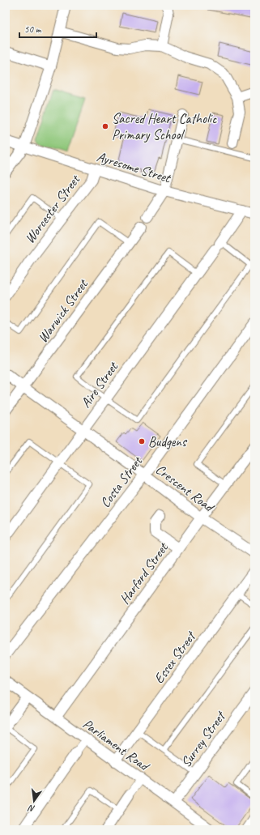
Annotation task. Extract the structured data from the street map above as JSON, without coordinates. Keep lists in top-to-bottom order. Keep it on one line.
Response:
{"streets":{"street":["Ayresome Street","Worcester Street","Warwick Street","Aire Street","Costa Street","Crescent Road","Harford Street","Essex Street","Surrey Street","Parliament Road"]},"crossings":[["Ayresome Street","Worcester Street"],["Ayresome Street","Aire Street"],["Warwick Street","Crescent Road"],["Aire Street","Crescent Road"],["Costa Street","Crescent Road"],["Crescent Road","Harford Street"],["Harford Street","Parliament Road"],["Essex Street","Parliament Road"],["Surrey Street","Parliament Road"]],"places":["Sacred Heart Catholic Primary School","Budgens"],"scale_bar":"50 m","north":"bottom"}
